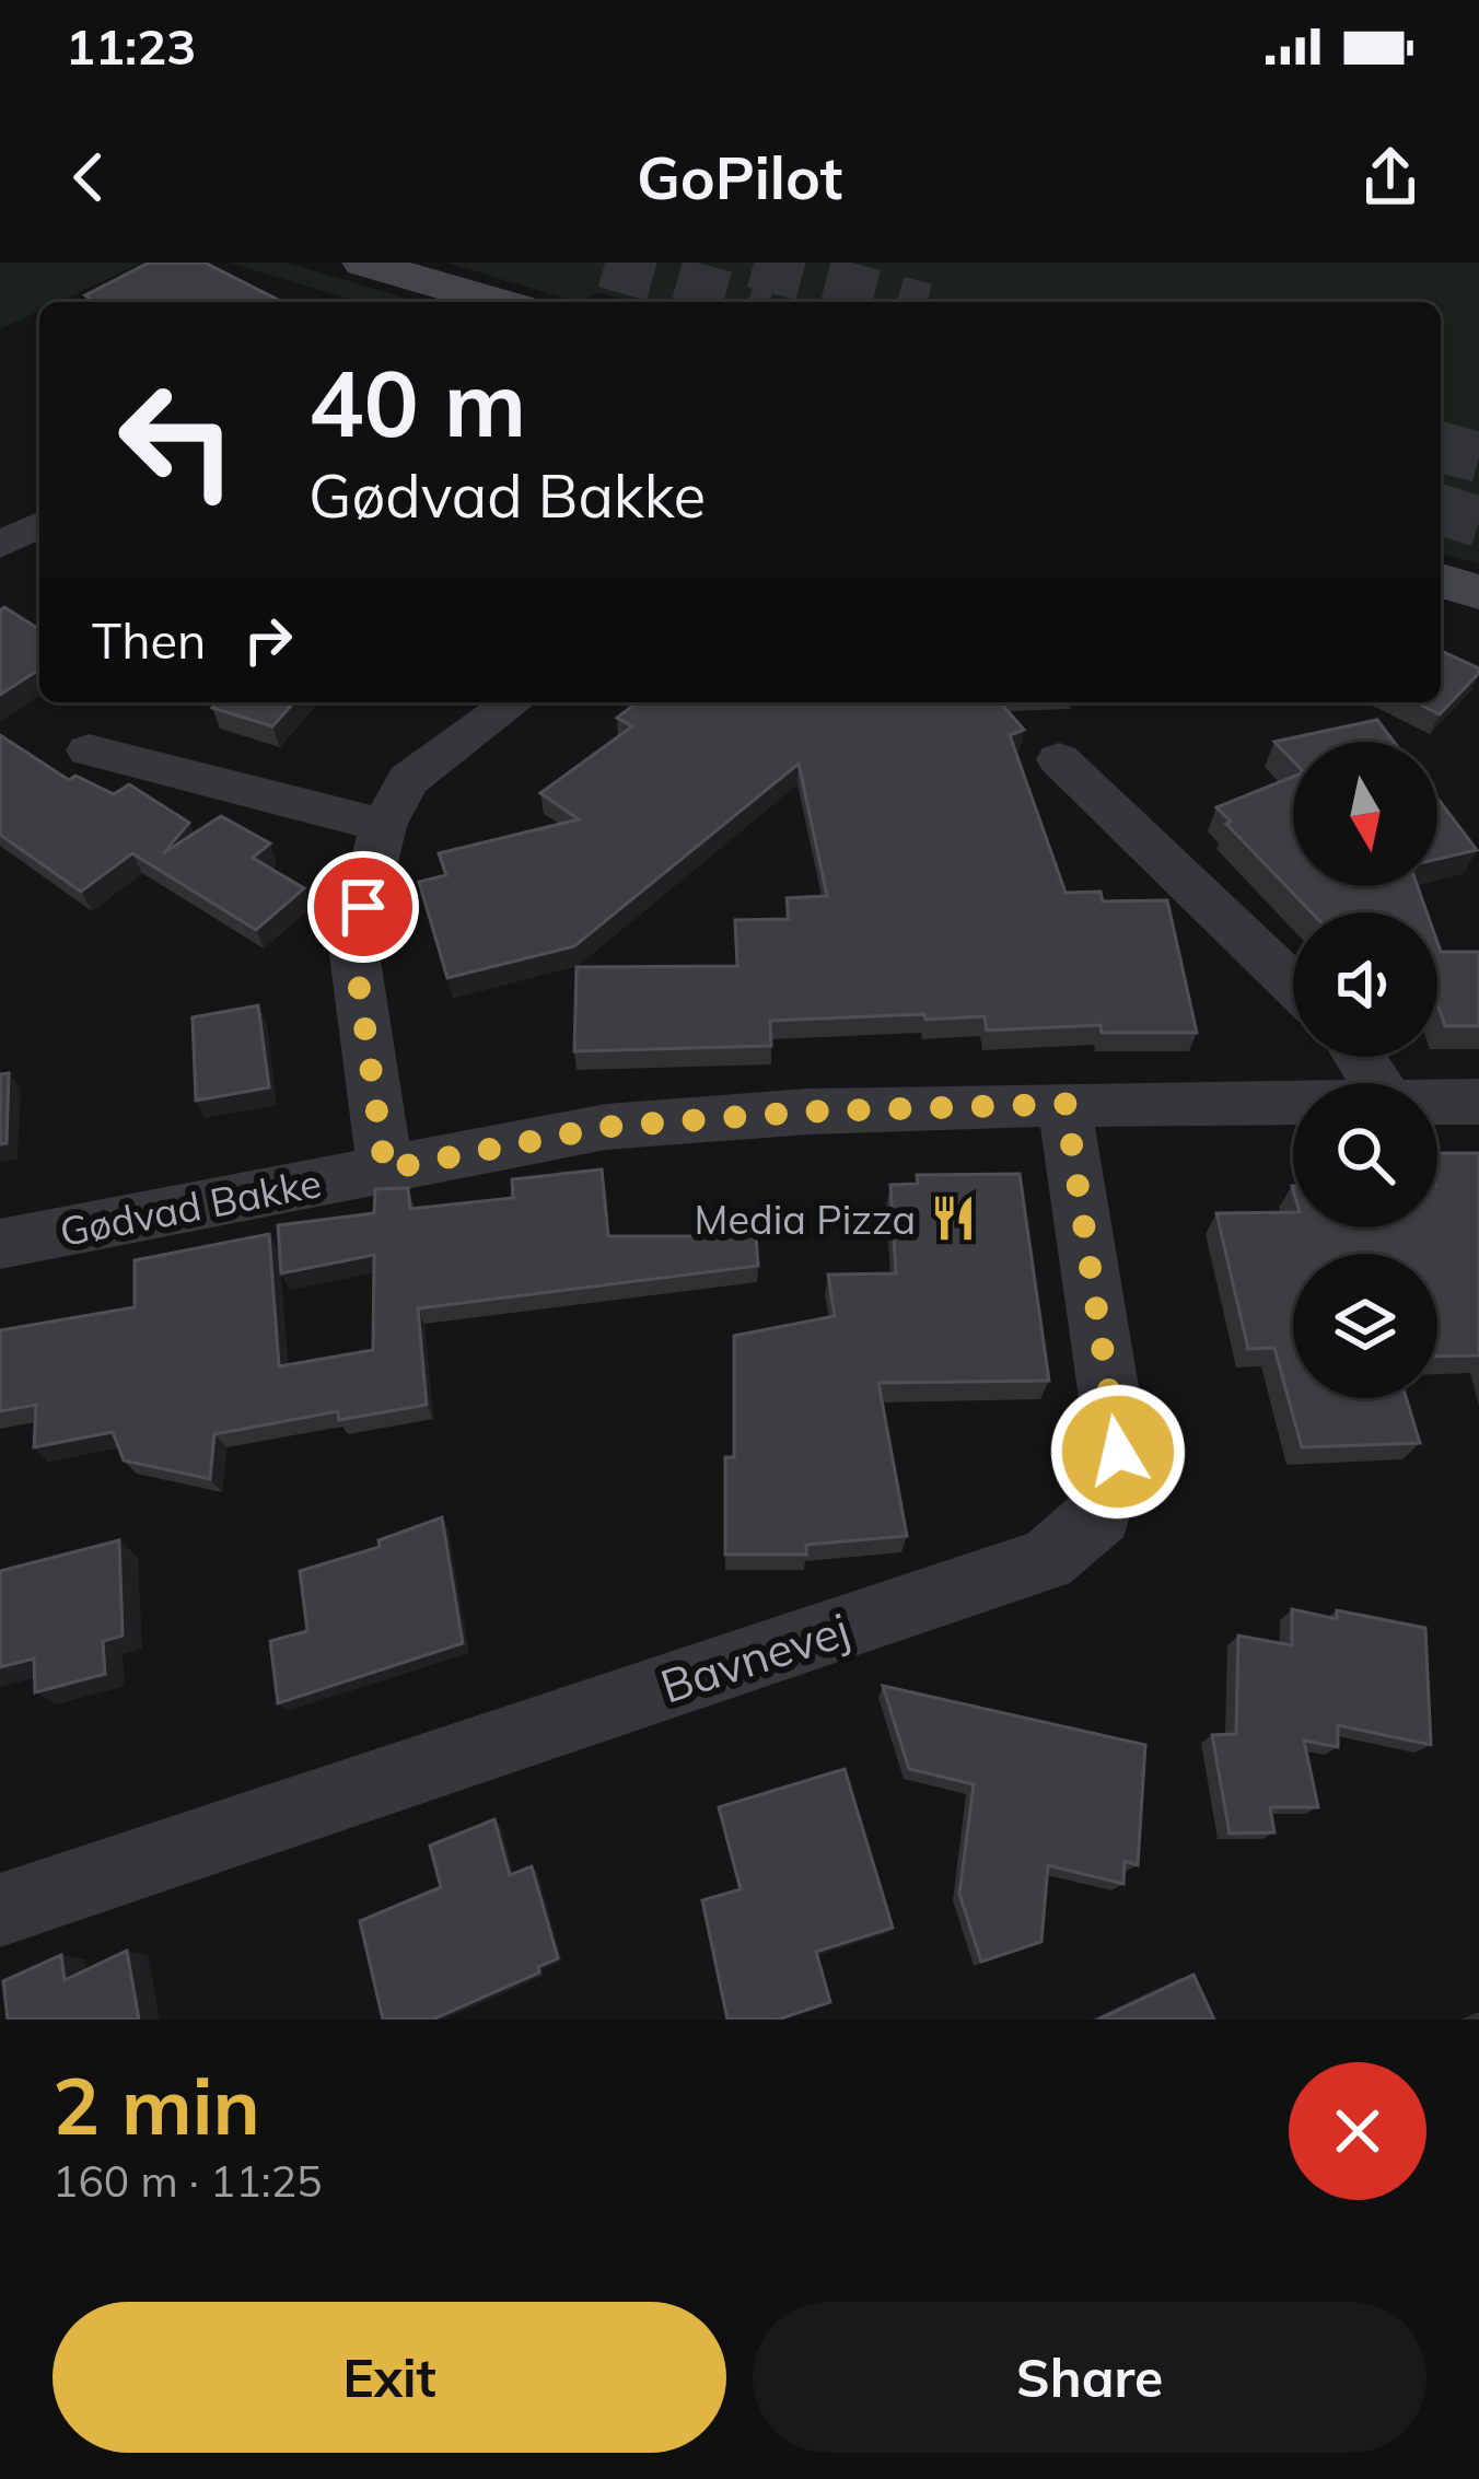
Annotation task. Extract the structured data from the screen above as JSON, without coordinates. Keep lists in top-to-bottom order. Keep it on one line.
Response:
{"streets":{"street":["Gødvad Bakke","Bavnevej"]},"crossings":[["Gødvad Bakke","Bavnevej"]],"places":{"restaurant":["Media Pizza"]},"north":"bottom","page":{"status":"11:23","header":"GoPilot","turn":["40 m","Gødvad Bakke"],"then":"Then","heading":["2 min","160 m · 11:25"],"buttons":["Exit","Share"]}}
